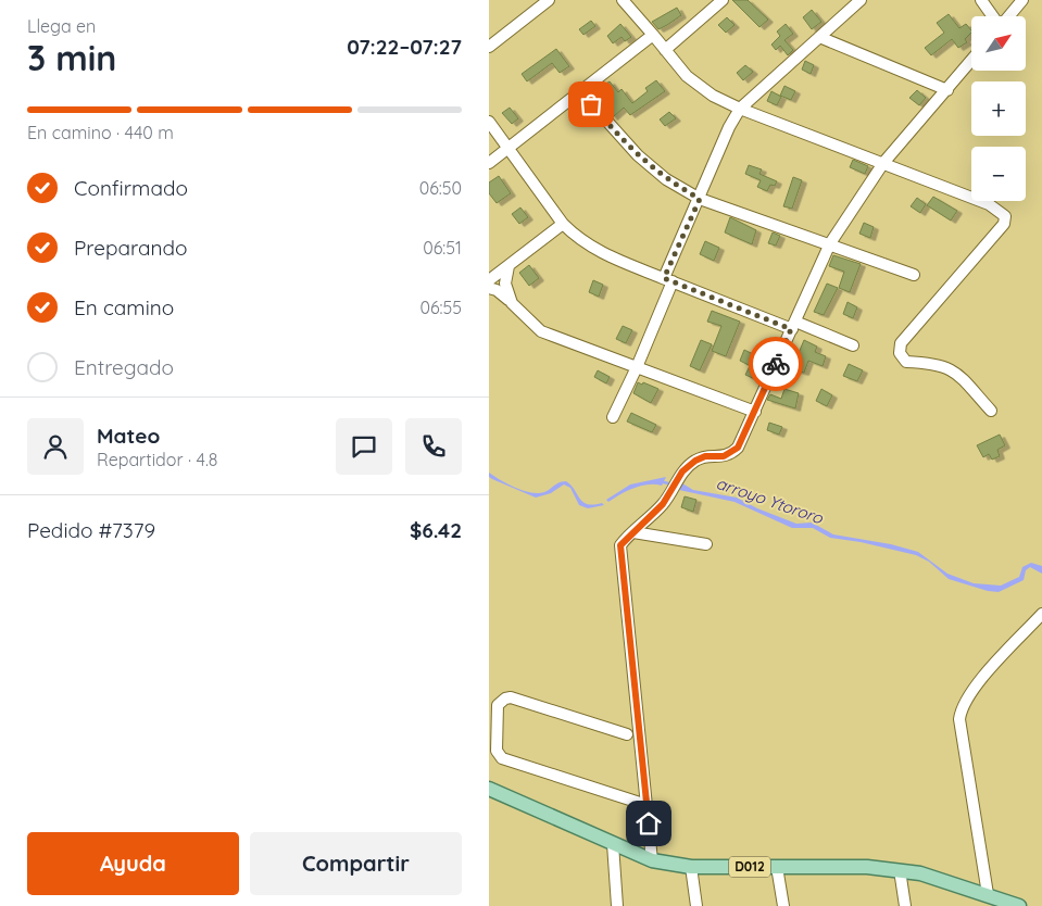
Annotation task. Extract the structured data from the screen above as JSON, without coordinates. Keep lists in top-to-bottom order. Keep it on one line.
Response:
{"streets":{"main road":["D012"]},"water":["arroyo Ytororo"],"north":"top right","page":{"heading":["3 min","Llega en","07:22–07:27"],"panel":["Mateo","Repartidor · 4.8","Pedido #7379","$6.42"],"map_buttons":["+","−"],"bar":"En camino · 440 m","list":[["Confirmado","06:50"],["Preparando","06:51"],["En camino","06:55"],"Entregado"],"buttons":["Ayuda","Compartir"]}}
